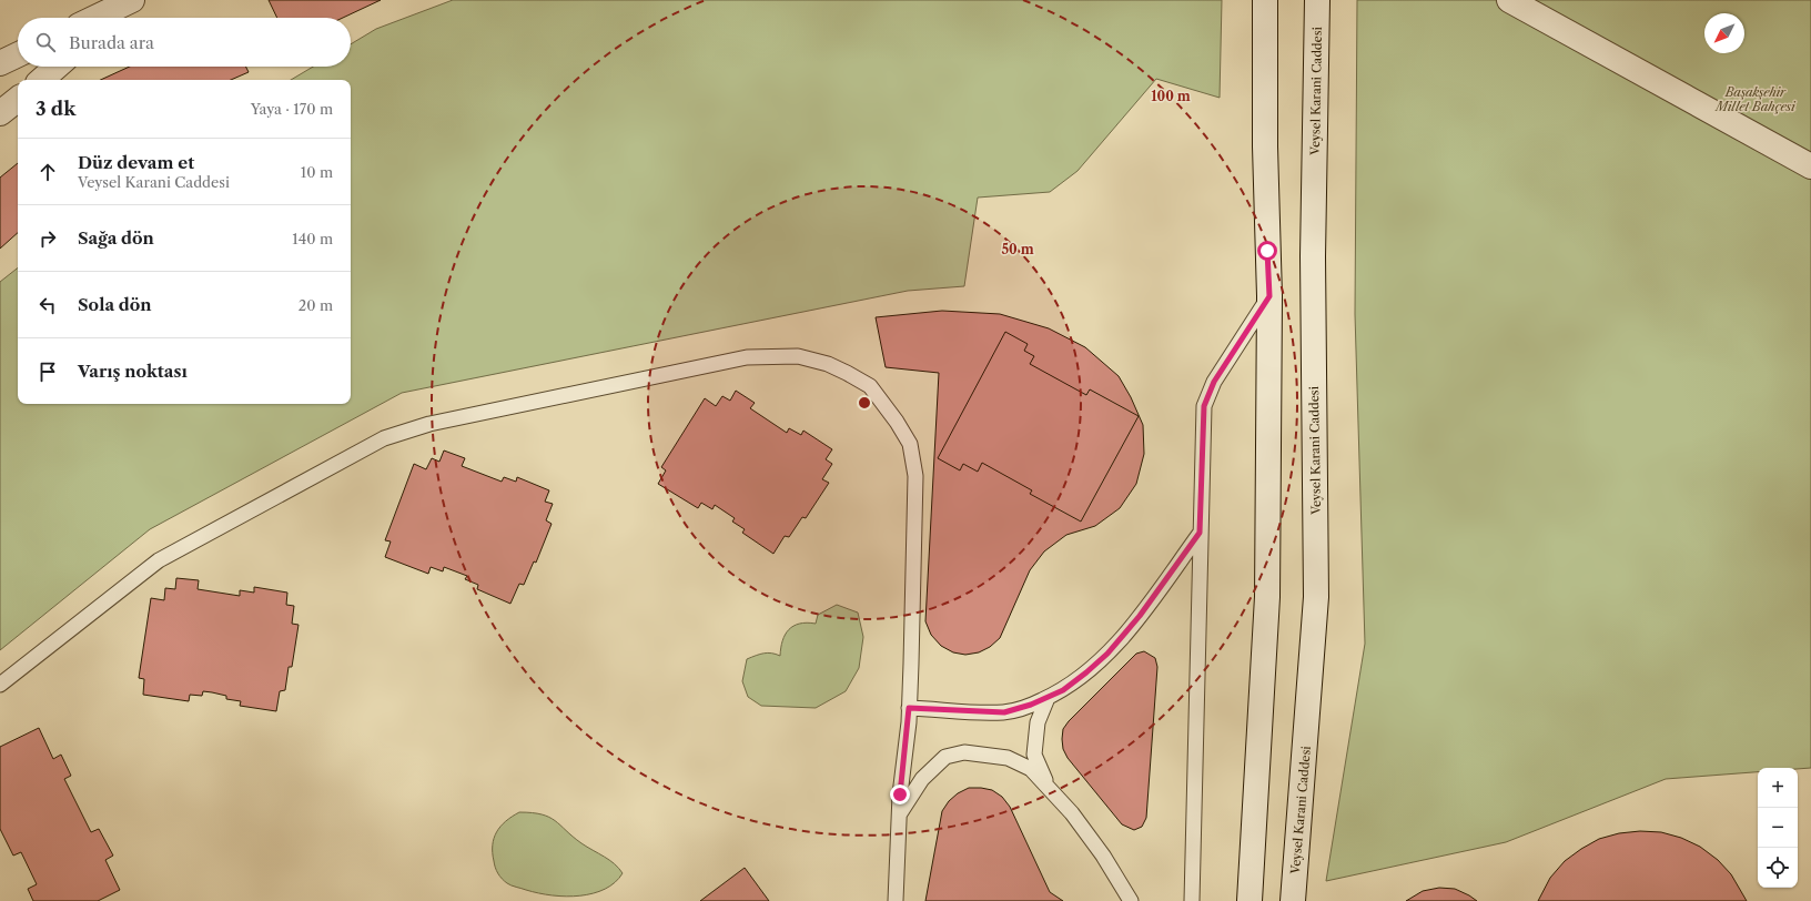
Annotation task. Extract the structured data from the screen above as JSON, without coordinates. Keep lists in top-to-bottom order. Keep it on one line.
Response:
{"streets":{"street":["Veysel Karani Caddesi"]},"parks":["Başakşehir Millet Bahçesi"],"north":"bottom left","page":{"search":"Burada ara","heading":["3 dk","Yaya · 170 m"],"list":[["Düz devam et","Veysel Karani Caddesi","10 m"],["Sağa dön","140 m"],["Sola dön","20 m"],"Varış noktası"],"map_buttons":["+","−"]},"rings":["100 m","50 m"]}
